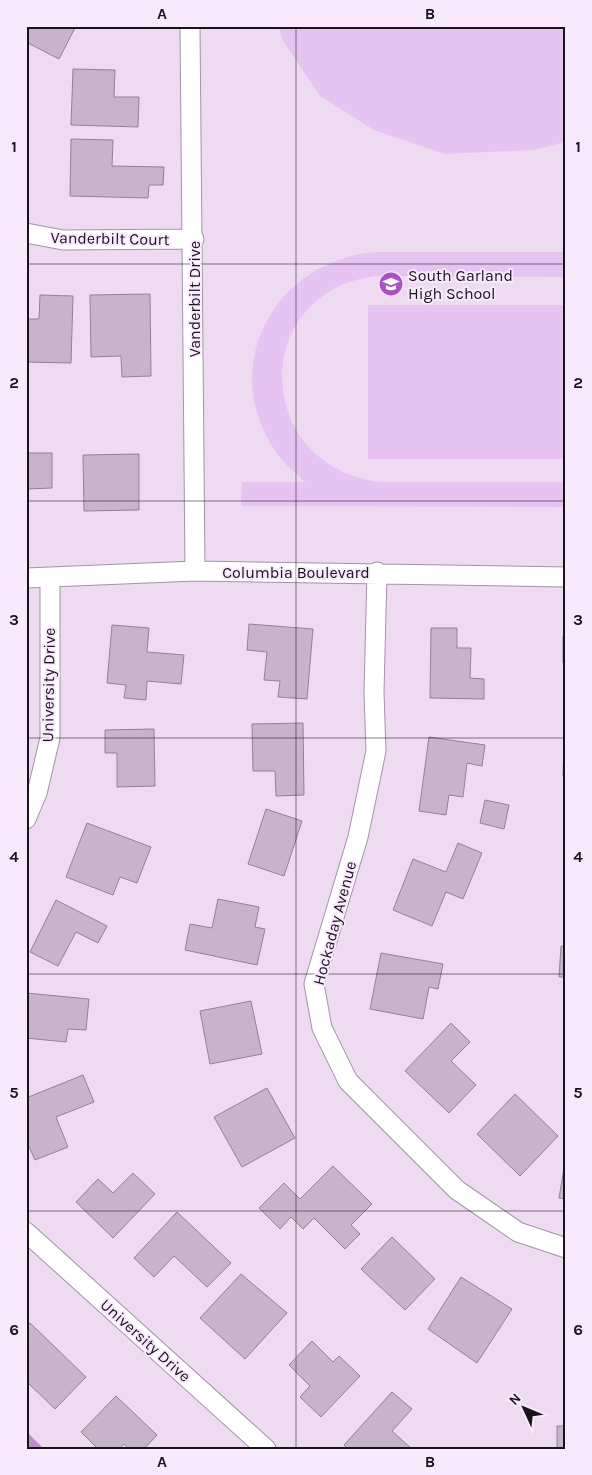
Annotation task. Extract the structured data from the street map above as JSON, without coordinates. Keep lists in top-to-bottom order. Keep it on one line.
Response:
{"streets":{"street":["Vanderbilt Court","Vanderbilt Drive","Columbia Boulevard","University Drive","Hockaday Avenue"]},"crossings":[["Vanderbilt Court","Vanderbilt Drive"],["Vanderbilt Drive","Columbia Boulevard"],["Columbia Boulevard","University Drive"],["Columbia Boulevard","Hockaday Avenue"]],"places":{"school or university":["South Garland High School"]},"north":"top left","grid":{"columns":["A","B"],"rows":["1","2","3","4","5","6"]}}
